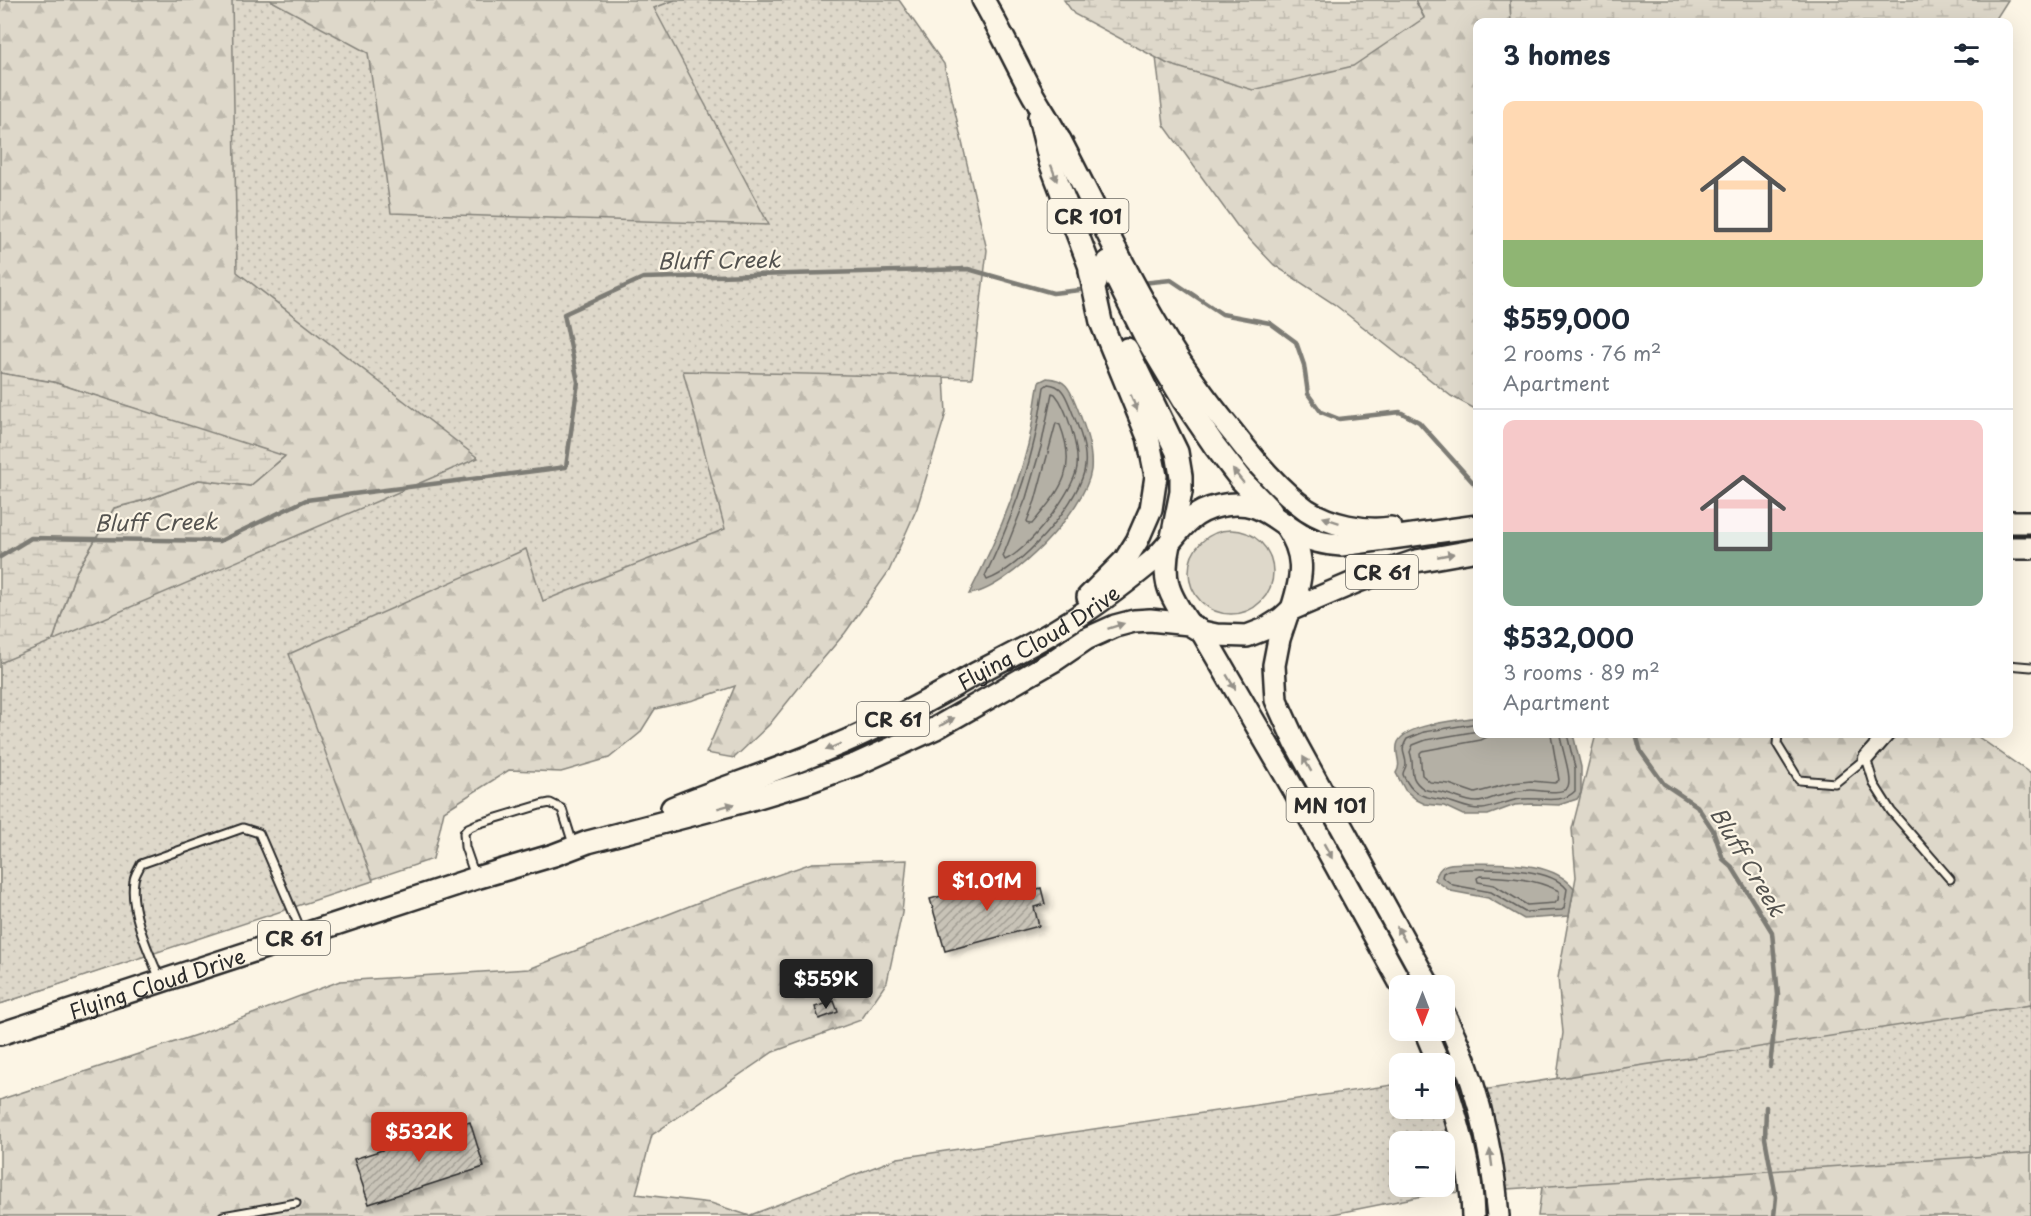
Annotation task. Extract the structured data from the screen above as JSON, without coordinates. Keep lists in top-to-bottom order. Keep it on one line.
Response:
{"streets":{"main road":["CR 101","CR 61","Flying Cloud Drive","MN 101"]},"crossings":[["Flying Cloud Drive","MN 101"]],"water":["Bluff Creek"],"north":"bottom","page":{"heading":"3 homes","list":[{"name":"$559,000","note":"2 rooms · 76 m² · Apartment"},{"name":"$532,000","note":"3 rooms · 89 m² · Apartment"}],"price":["$1.01M","$559K","$532K"],"map_buttons":["+","−"]}}
